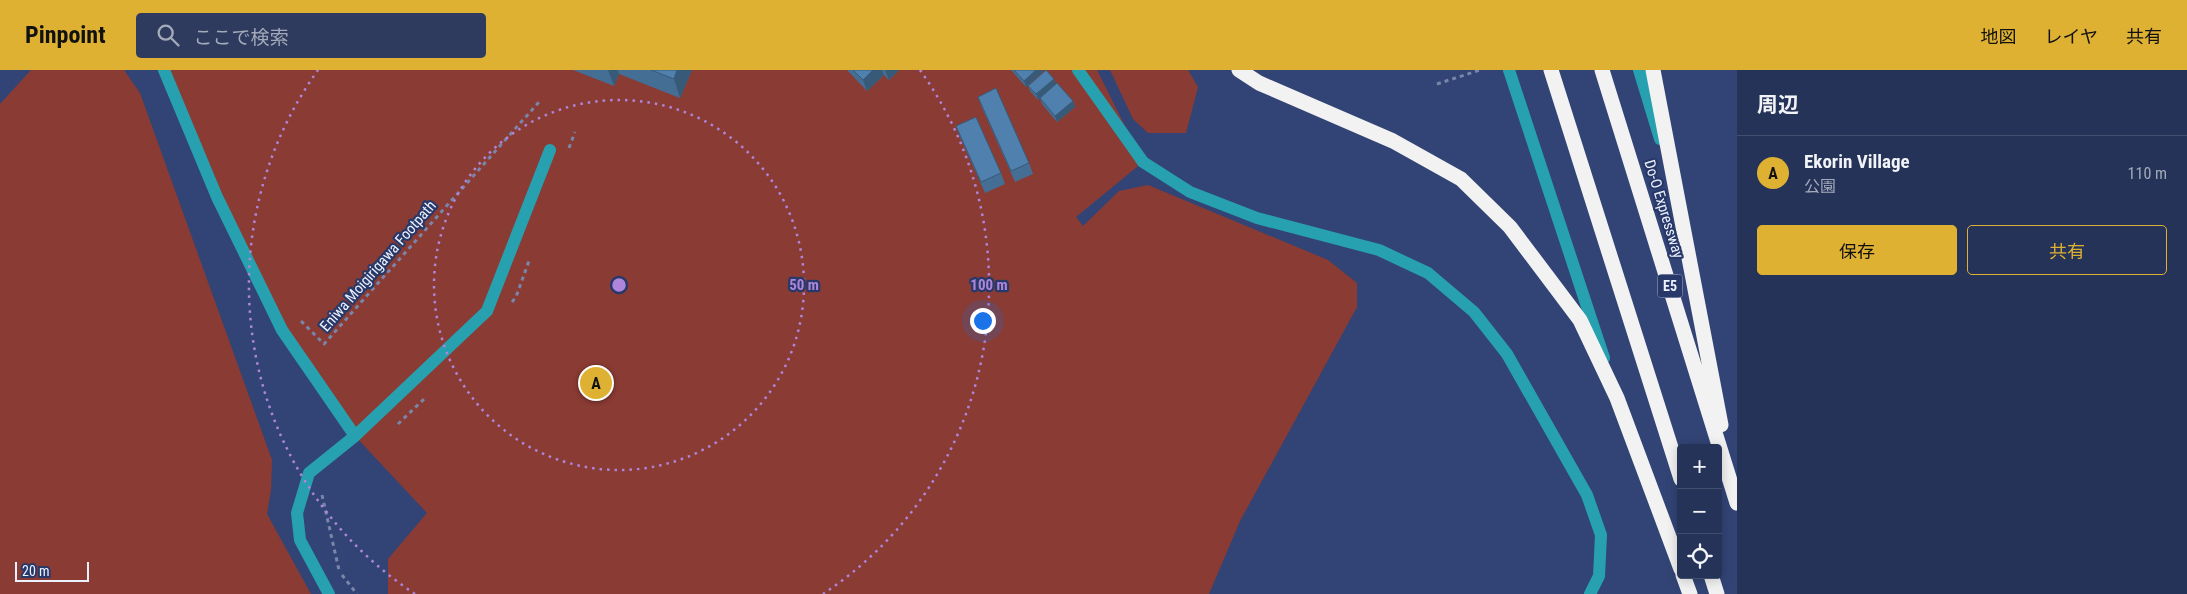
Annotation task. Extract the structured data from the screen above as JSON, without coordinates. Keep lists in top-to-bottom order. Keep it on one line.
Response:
{"streets":{"highway":["Do-O Expressway","E5"],"path":["Eniwa Moigirigawa Footpath"]},"scale_bar":"20 m","page":{"header":"Pinpoint","search":"ここで検索","nav":["地図","レイヤ","共有"],"heading":"周辺","list":[{"mark":"A","name":"Ekorin Village","note":"公園","value":"110 m"}],"buttons":["保存","共有"],"pins":"A","map_buttons":["+","−"],"scale":"20 m"},"rings":["50 m","100 m"]}
